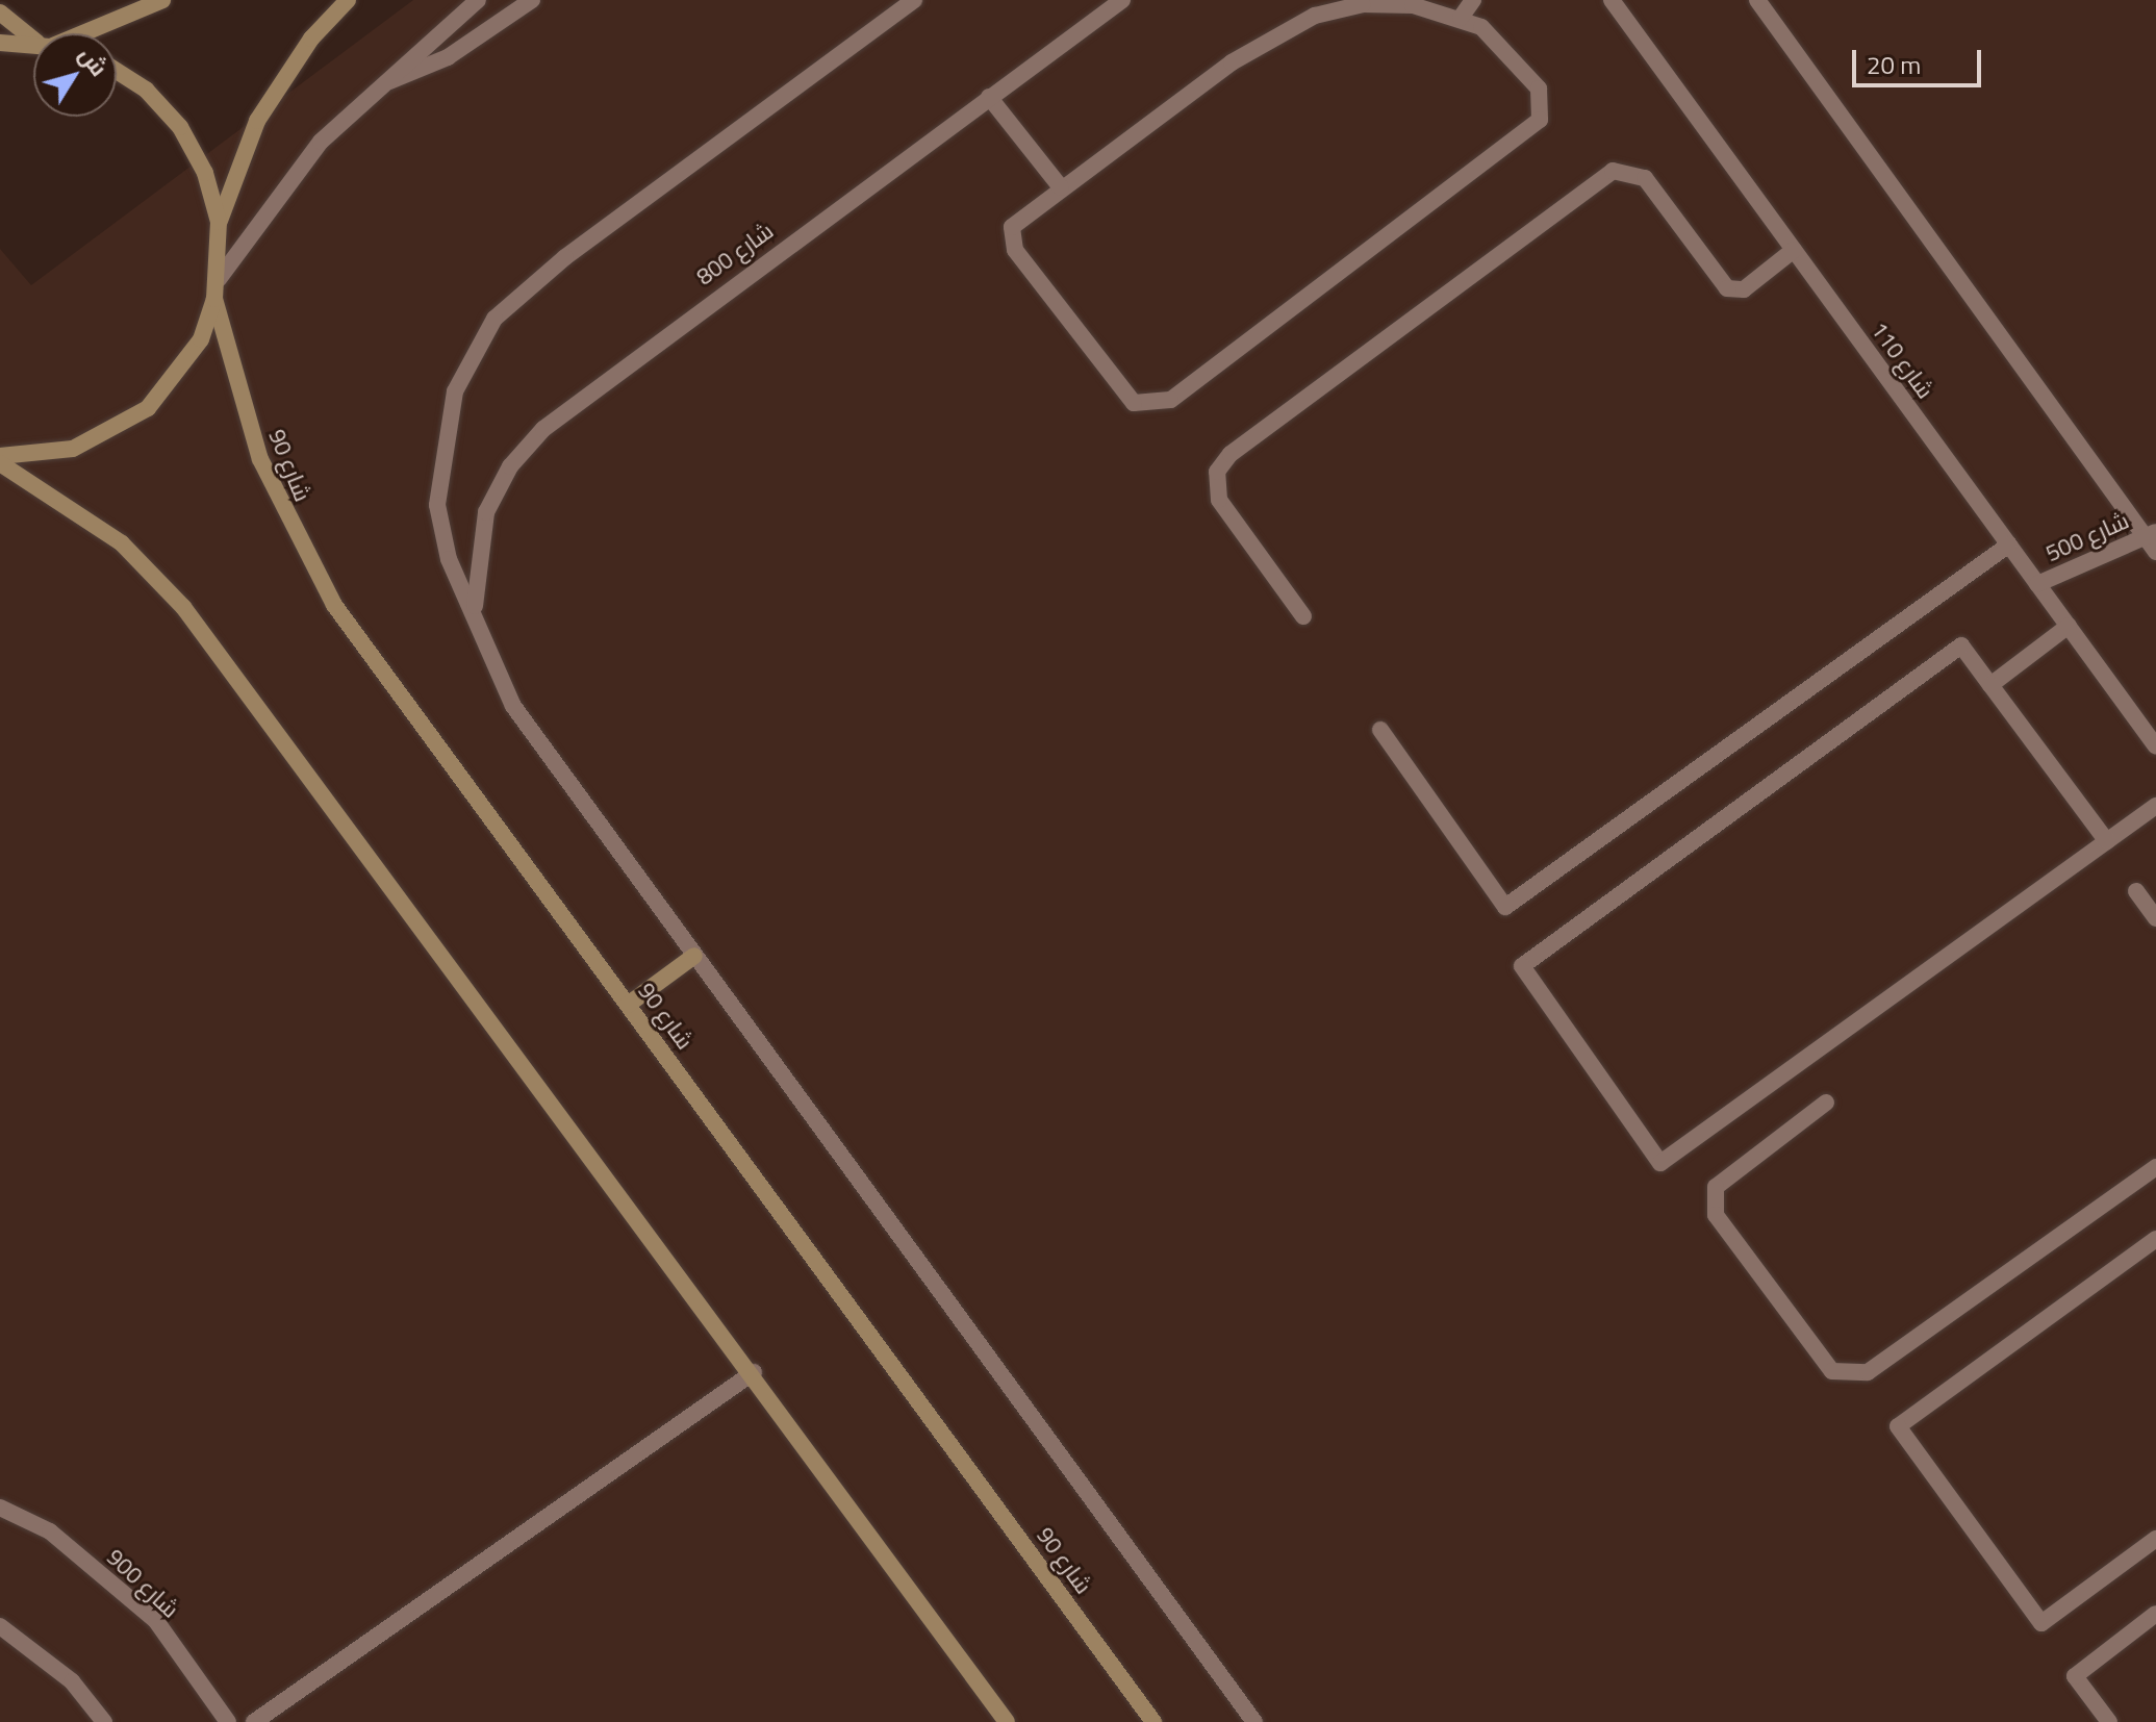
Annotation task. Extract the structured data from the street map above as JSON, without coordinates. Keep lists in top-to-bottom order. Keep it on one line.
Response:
{"streets":{"street":["شارع 800","شارع 110","شارع 90","شارع 500","شارع 900"]},"crossings":[["شارع 110","شارع 500"]],"scale_bar":"20 m","north":"top right"}
